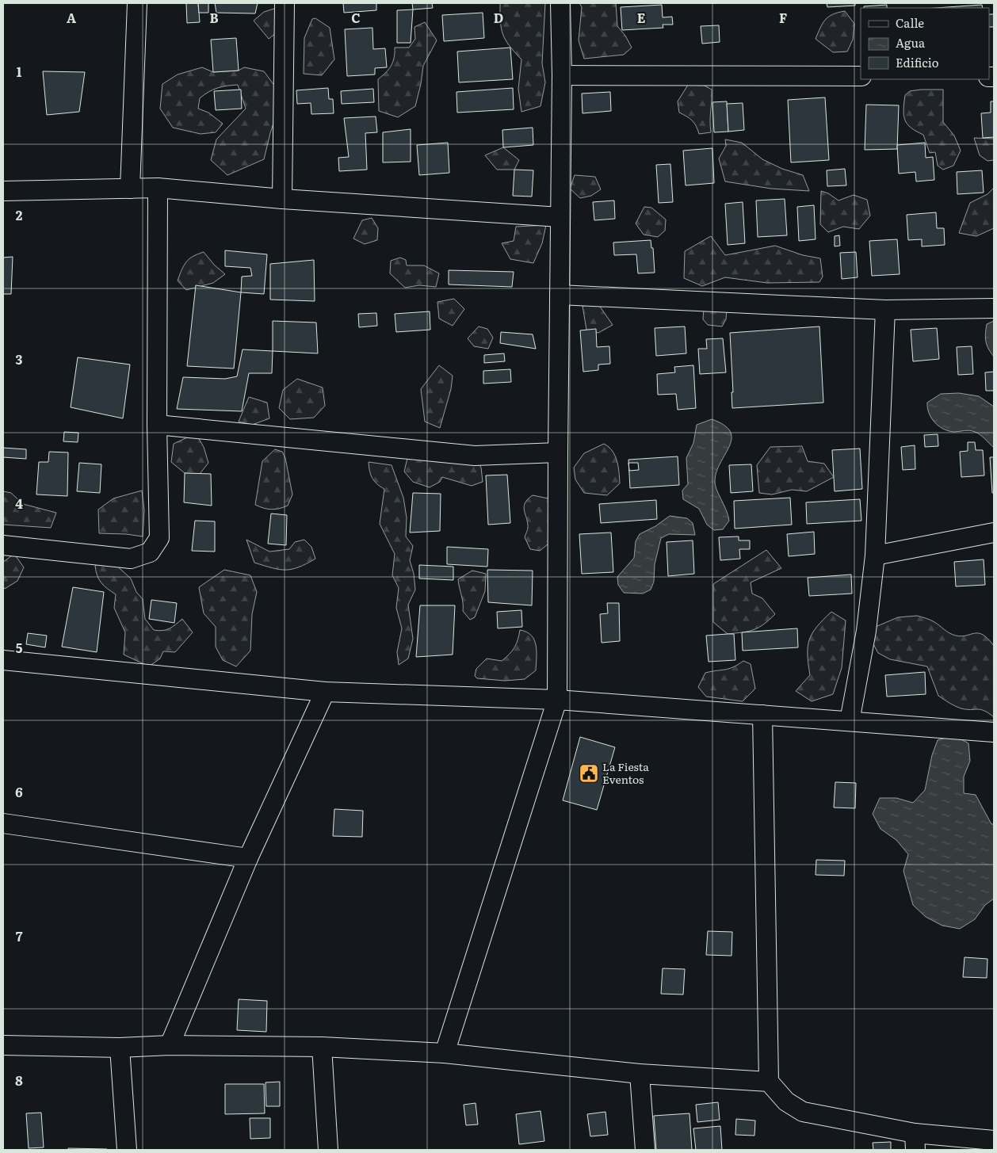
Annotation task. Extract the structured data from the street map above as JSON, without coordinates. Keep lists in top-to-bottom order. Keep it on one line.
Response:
{"places":{"public building":["La Fiesta Eventos"]},"legend":["Calle","Agua","Edificio"],"grid":{"columns":["A","B","C","D","E","F"],"rows":["1","2","3","4","5","6","7","8"]}}
